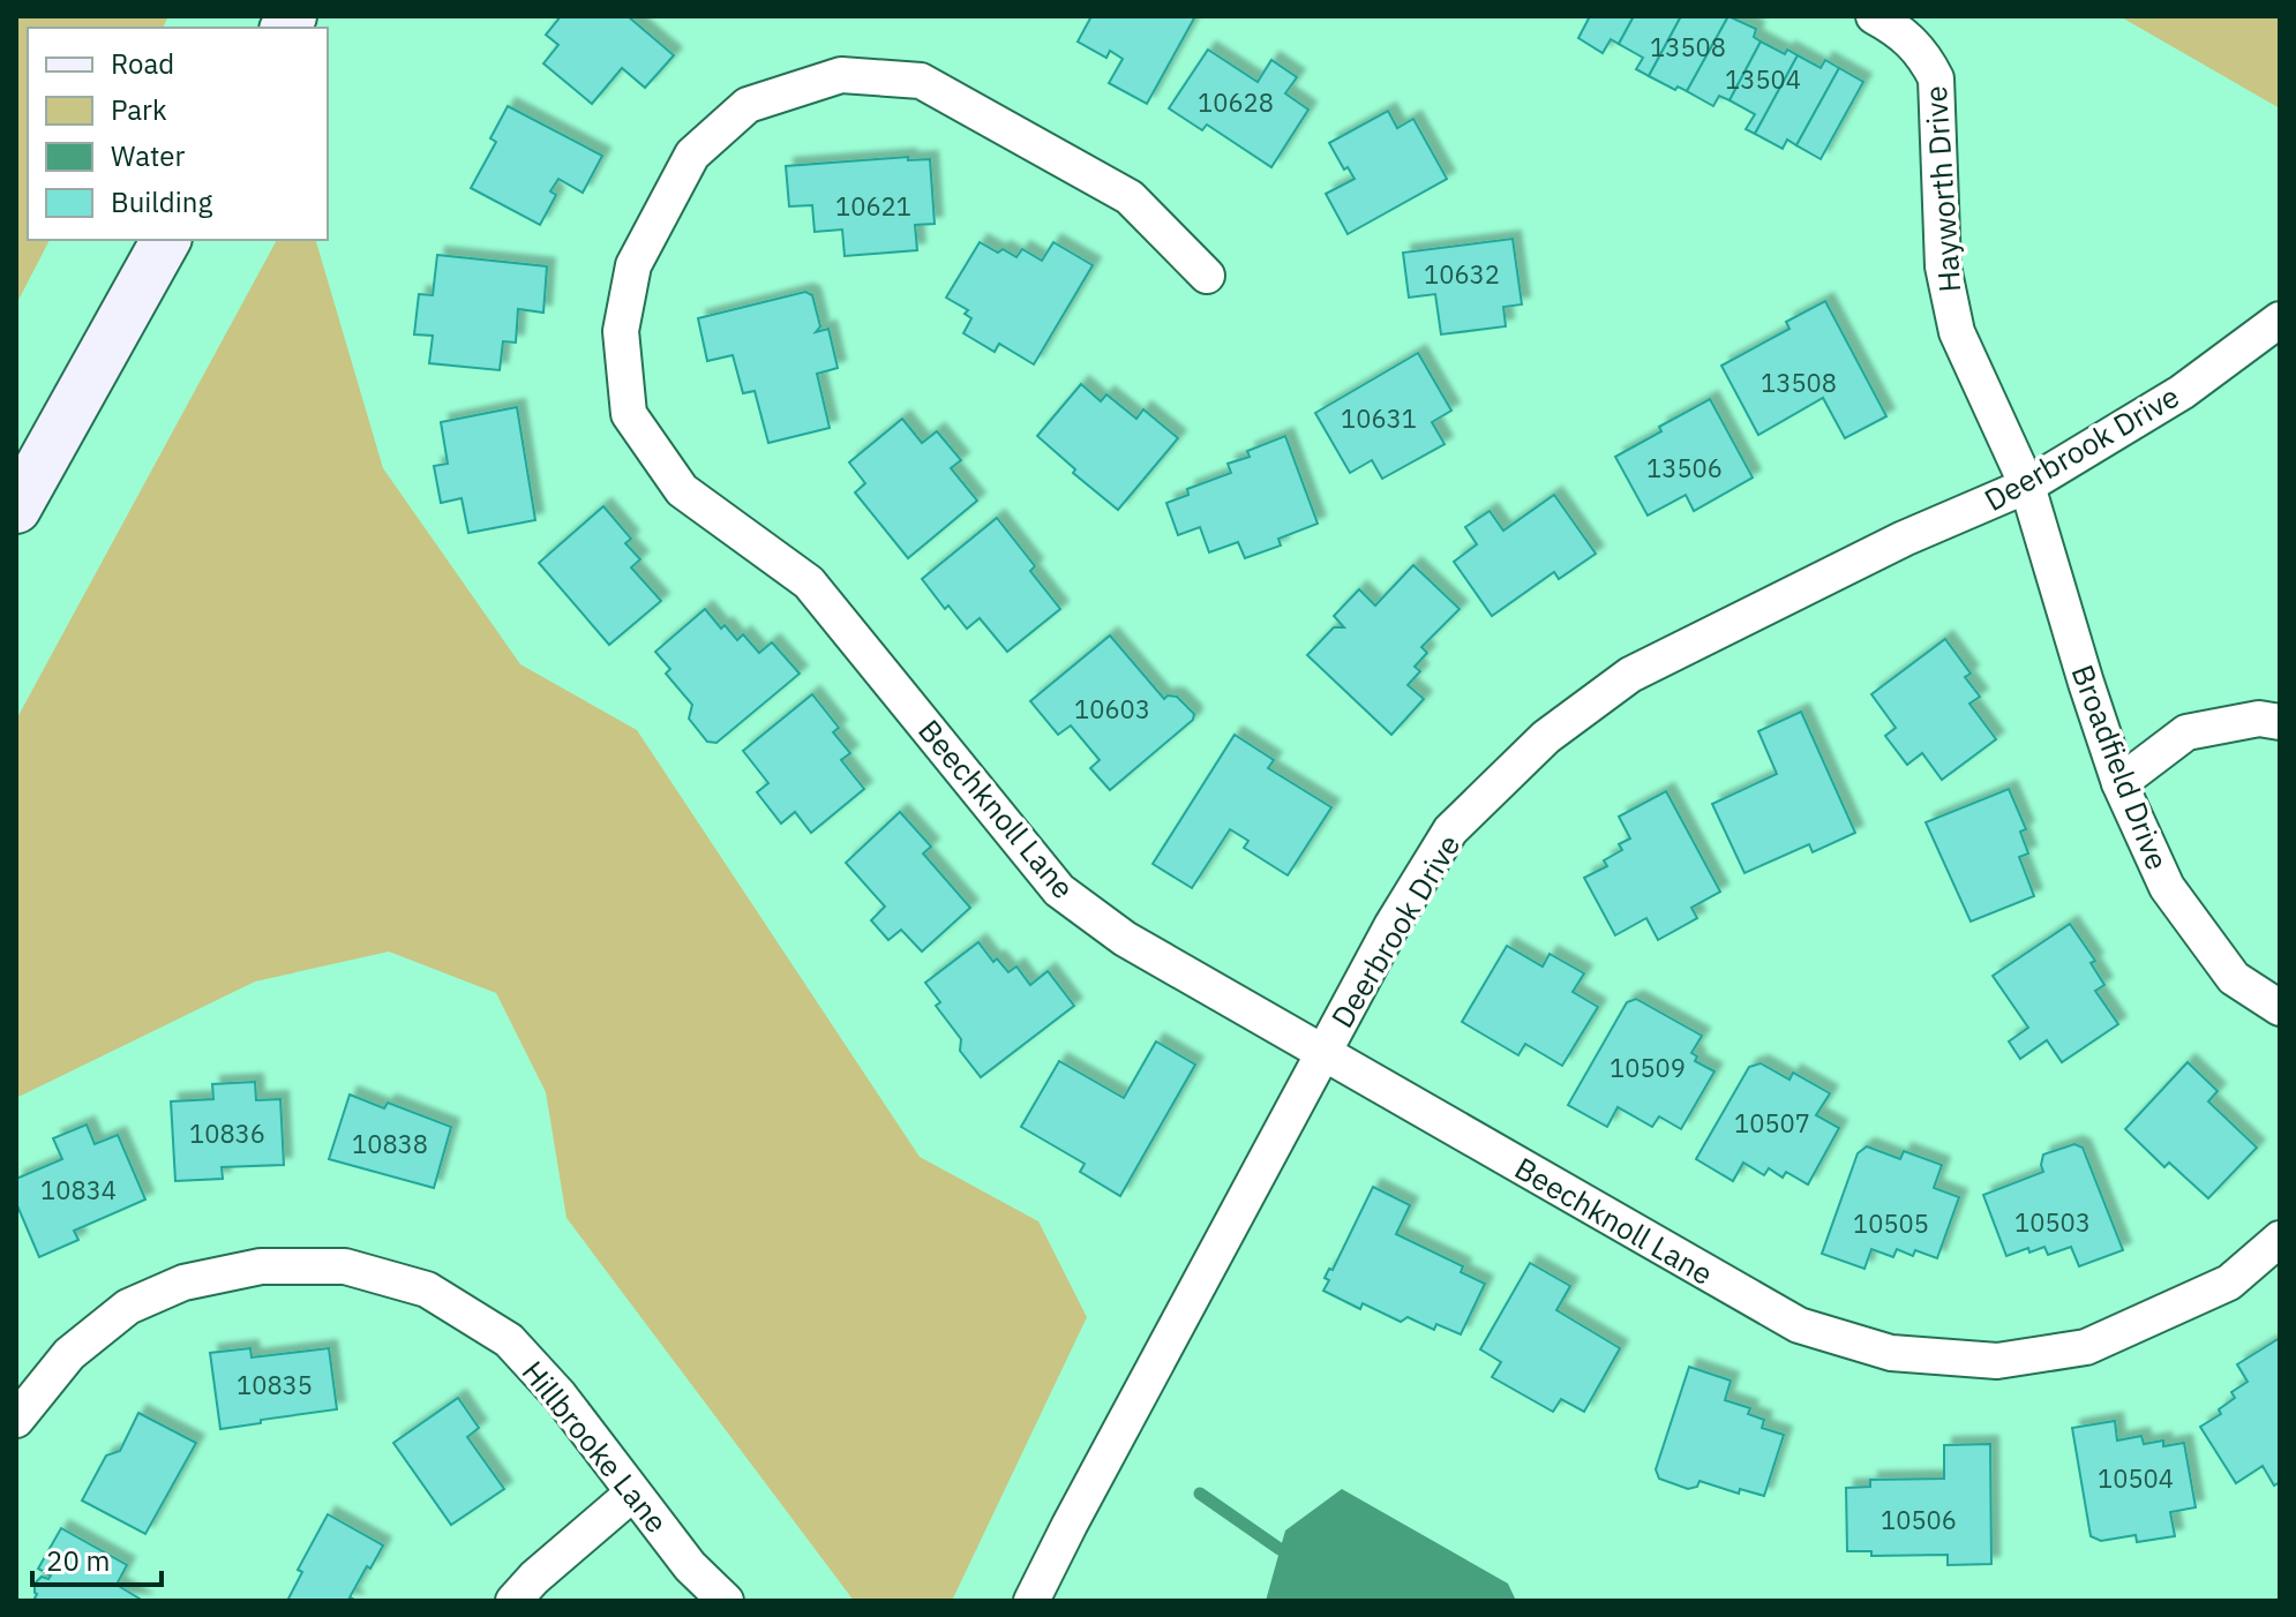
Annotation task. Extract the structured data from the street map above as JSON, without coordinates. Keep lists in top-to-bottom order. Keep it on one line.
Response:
{"streets":{"street":["Hayworth Drive","Deerbrook Drive","Broadfield Drive","Beechknoll Lane","Hillbrooke Lane"]},"crossings":[["Hayworth Drive","Deerbrook Drive"],["Hayworth Drive","Broadfield Drive"],["Deerbrook Drive","Broadfield Drive"],["Deerbrook Drive","Beechknoll Lane"]],"house_numbers":["13508","13504","10628","10621","10632","13508","10631","13506","10603","10509","10507","10836","10838","10834","10503","10505","10835","10504","10506"],"legend":["Road","Park","Water","Building"],"scale_bar":"20 m"}
